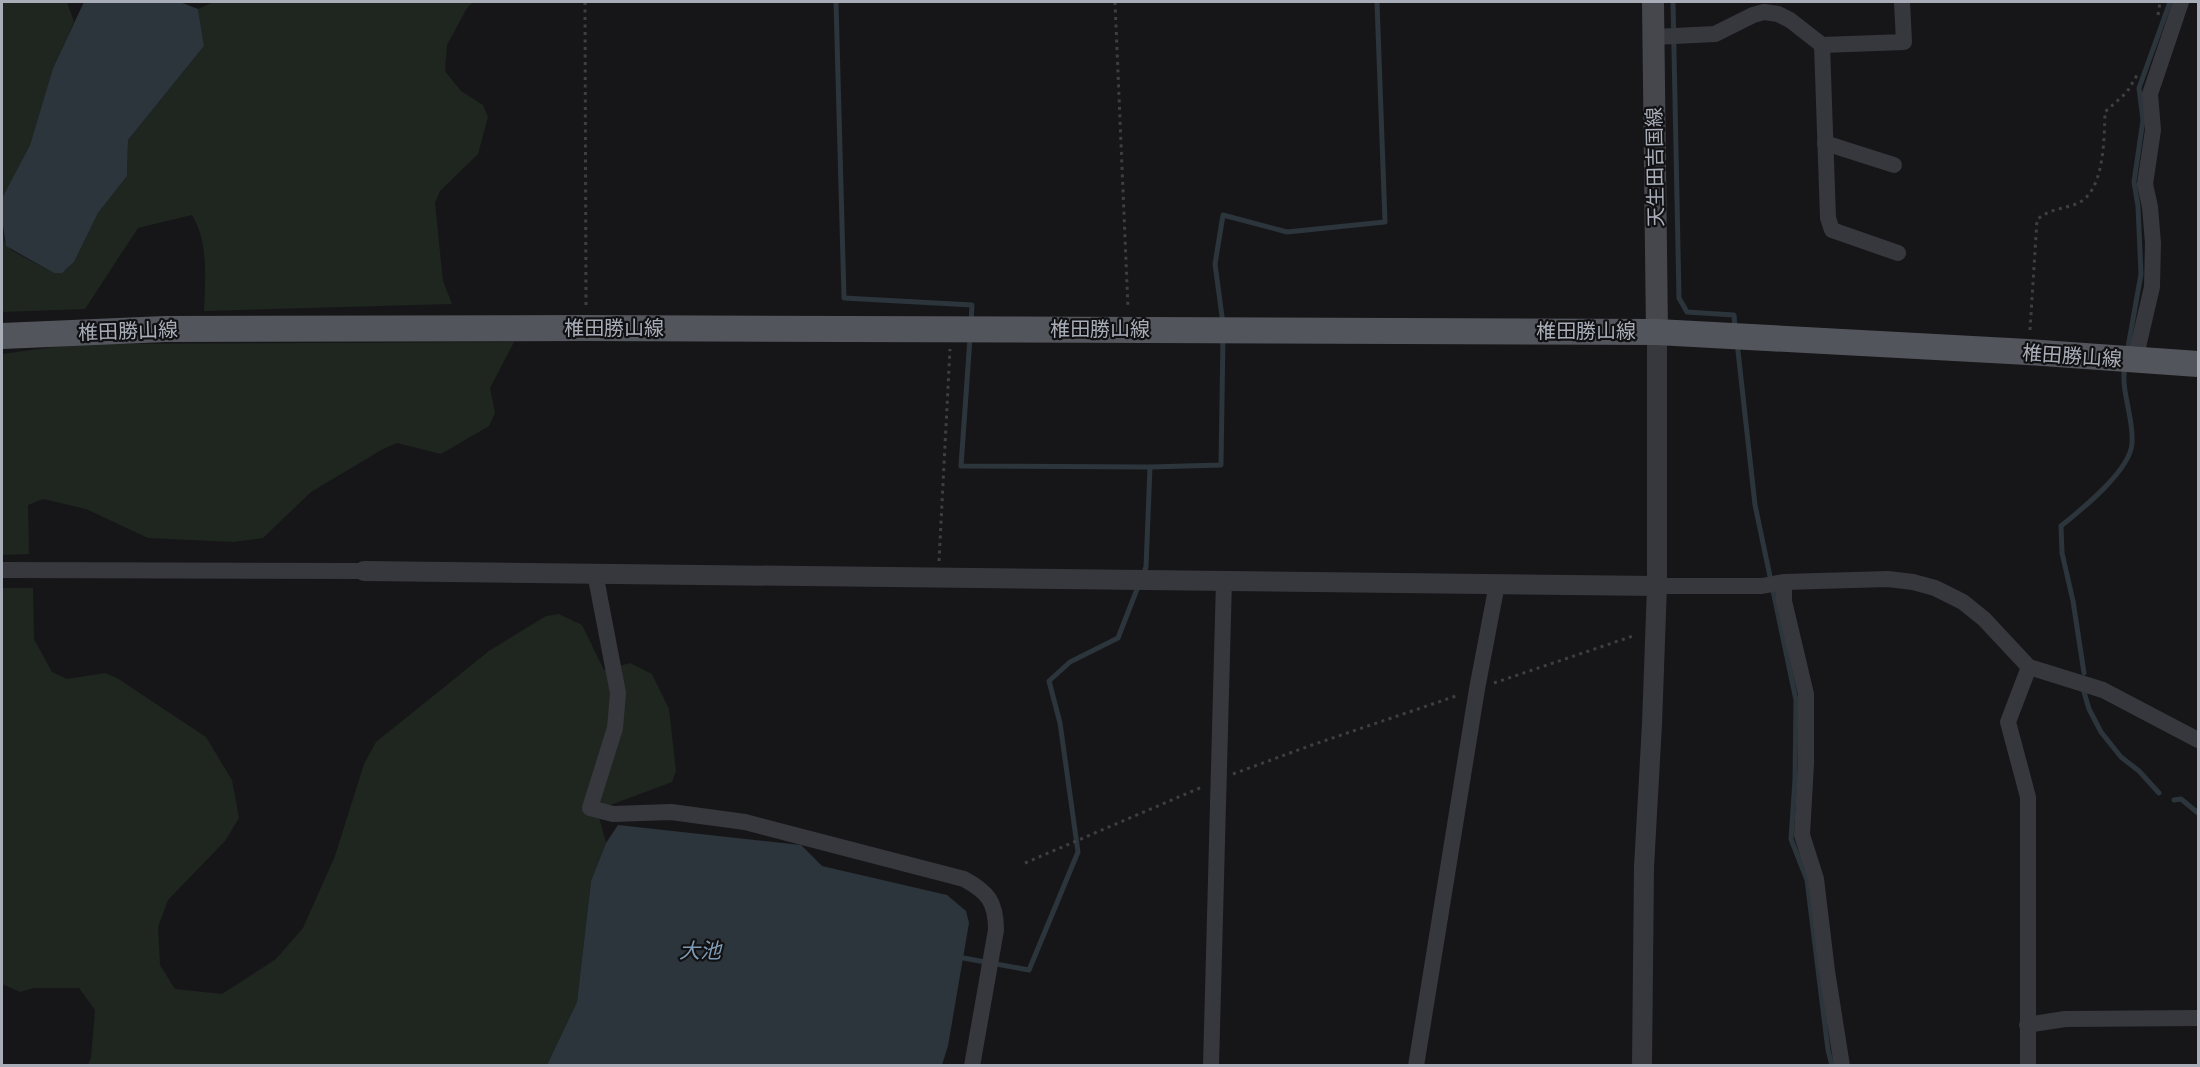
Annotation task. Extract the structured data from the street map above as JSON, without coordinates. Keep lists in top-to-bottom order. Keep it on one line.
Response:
{"streets":{"main road":["天生田吉国線","椎田勝山線"]},"crossings":[["天生田吉国線","椎田勝山線"]],"water":["大池"]}
